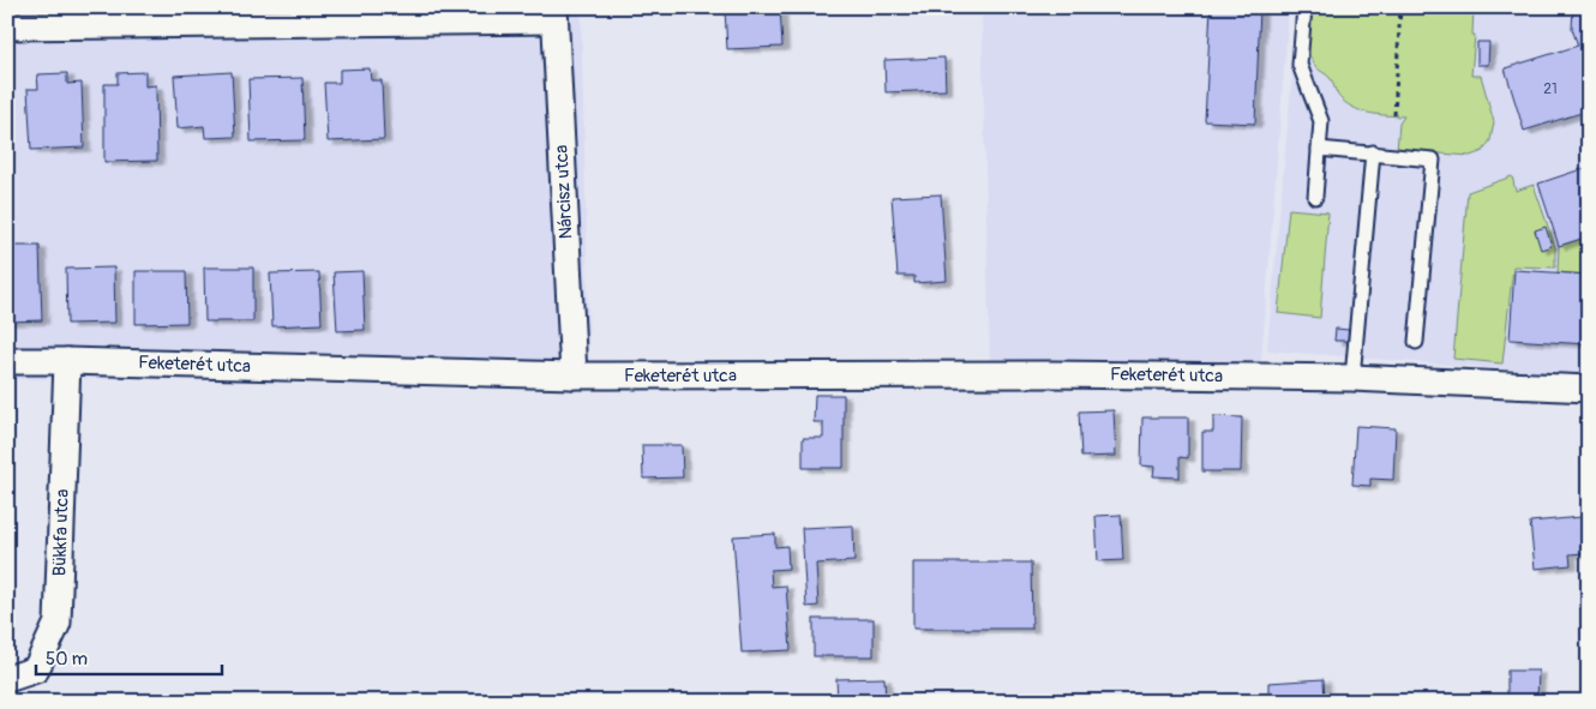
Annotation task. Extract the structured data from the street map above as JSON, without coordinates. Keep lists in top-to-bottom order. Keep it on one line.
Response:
{"streets":{"street":["Nárcisz utca","Feketerét utca","Bükkfa utca"]},"crossings":[["Nárcisz utca","Feketerét utca"],["Feketerét utca","Bükkfa utca"]],"house_numbers":["21"],"scale_bar":"50 m"}
